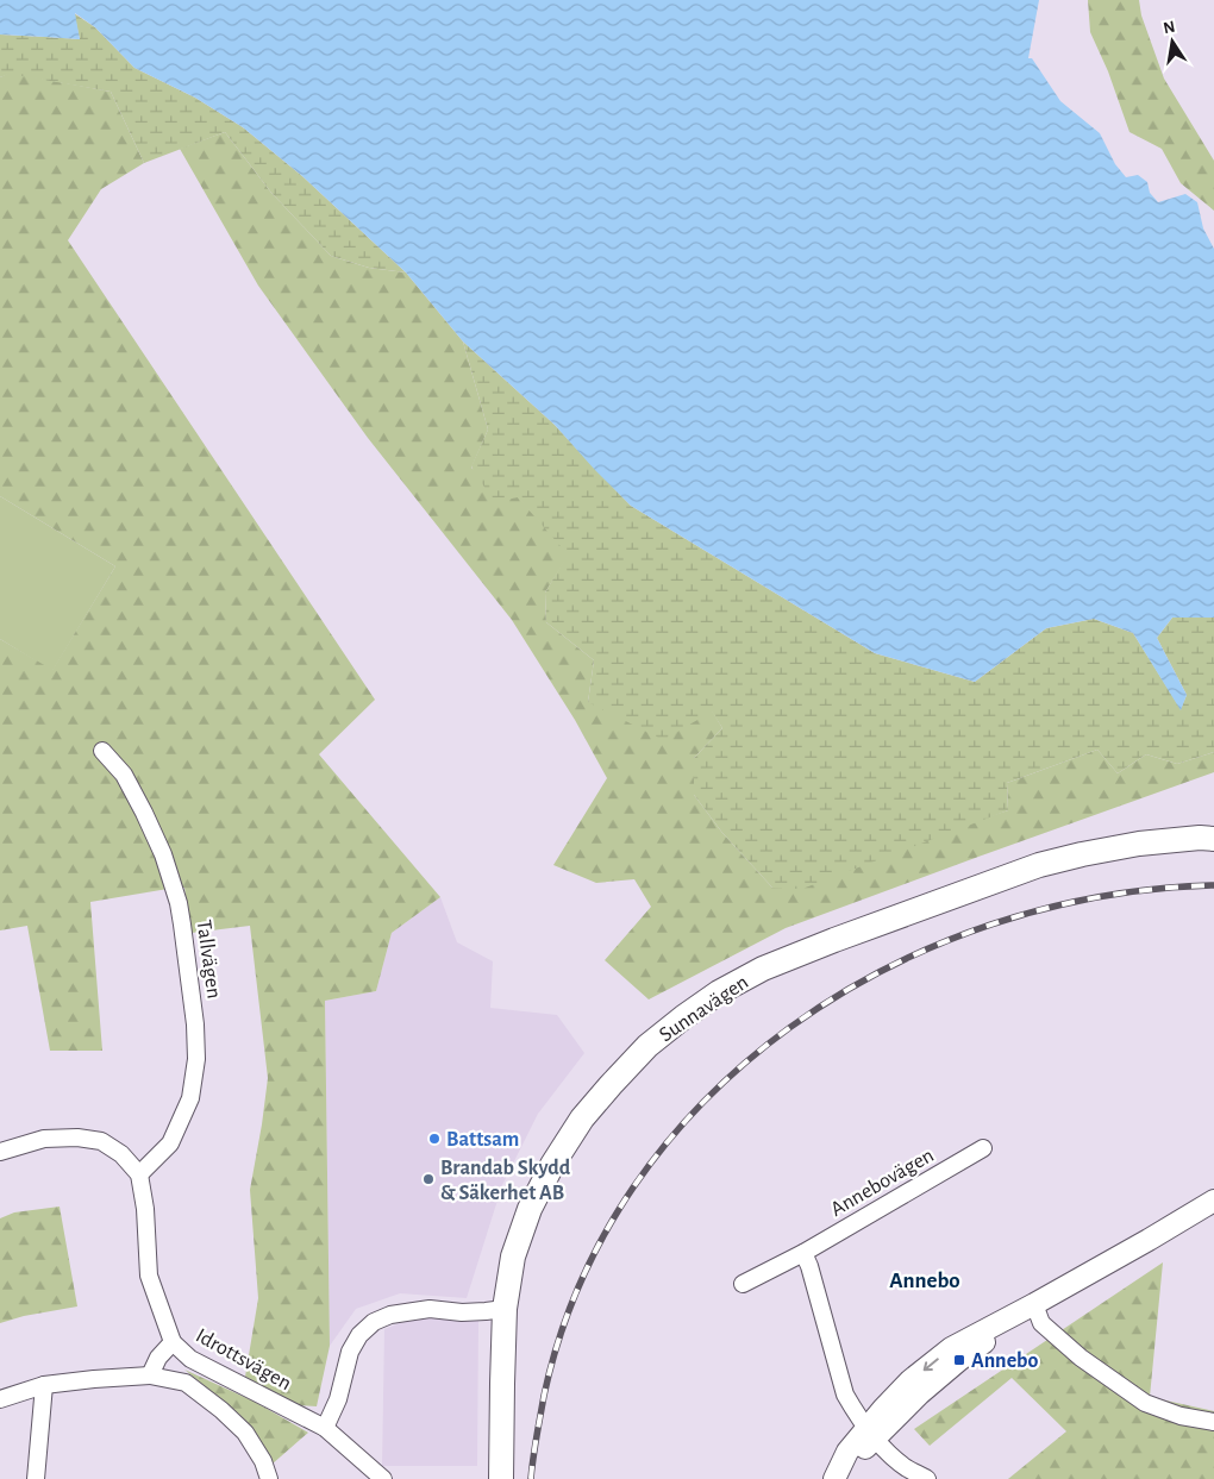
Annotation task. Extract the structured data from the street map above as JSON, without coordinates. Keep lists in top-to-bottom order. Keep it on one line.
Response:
{"streets":{"main road":["Sunnavägen"],"street":["Tallvägen","Annebovägen","Idrottsvägen"]},"crossings":[["Tallvägen","Idrottsvägen"]],"districts":["Annebo"],"places":{"other":["Battsam","Brandab Skydd & Säkerhet AB"],"transit":["Annebo"]},"north":"top"}
